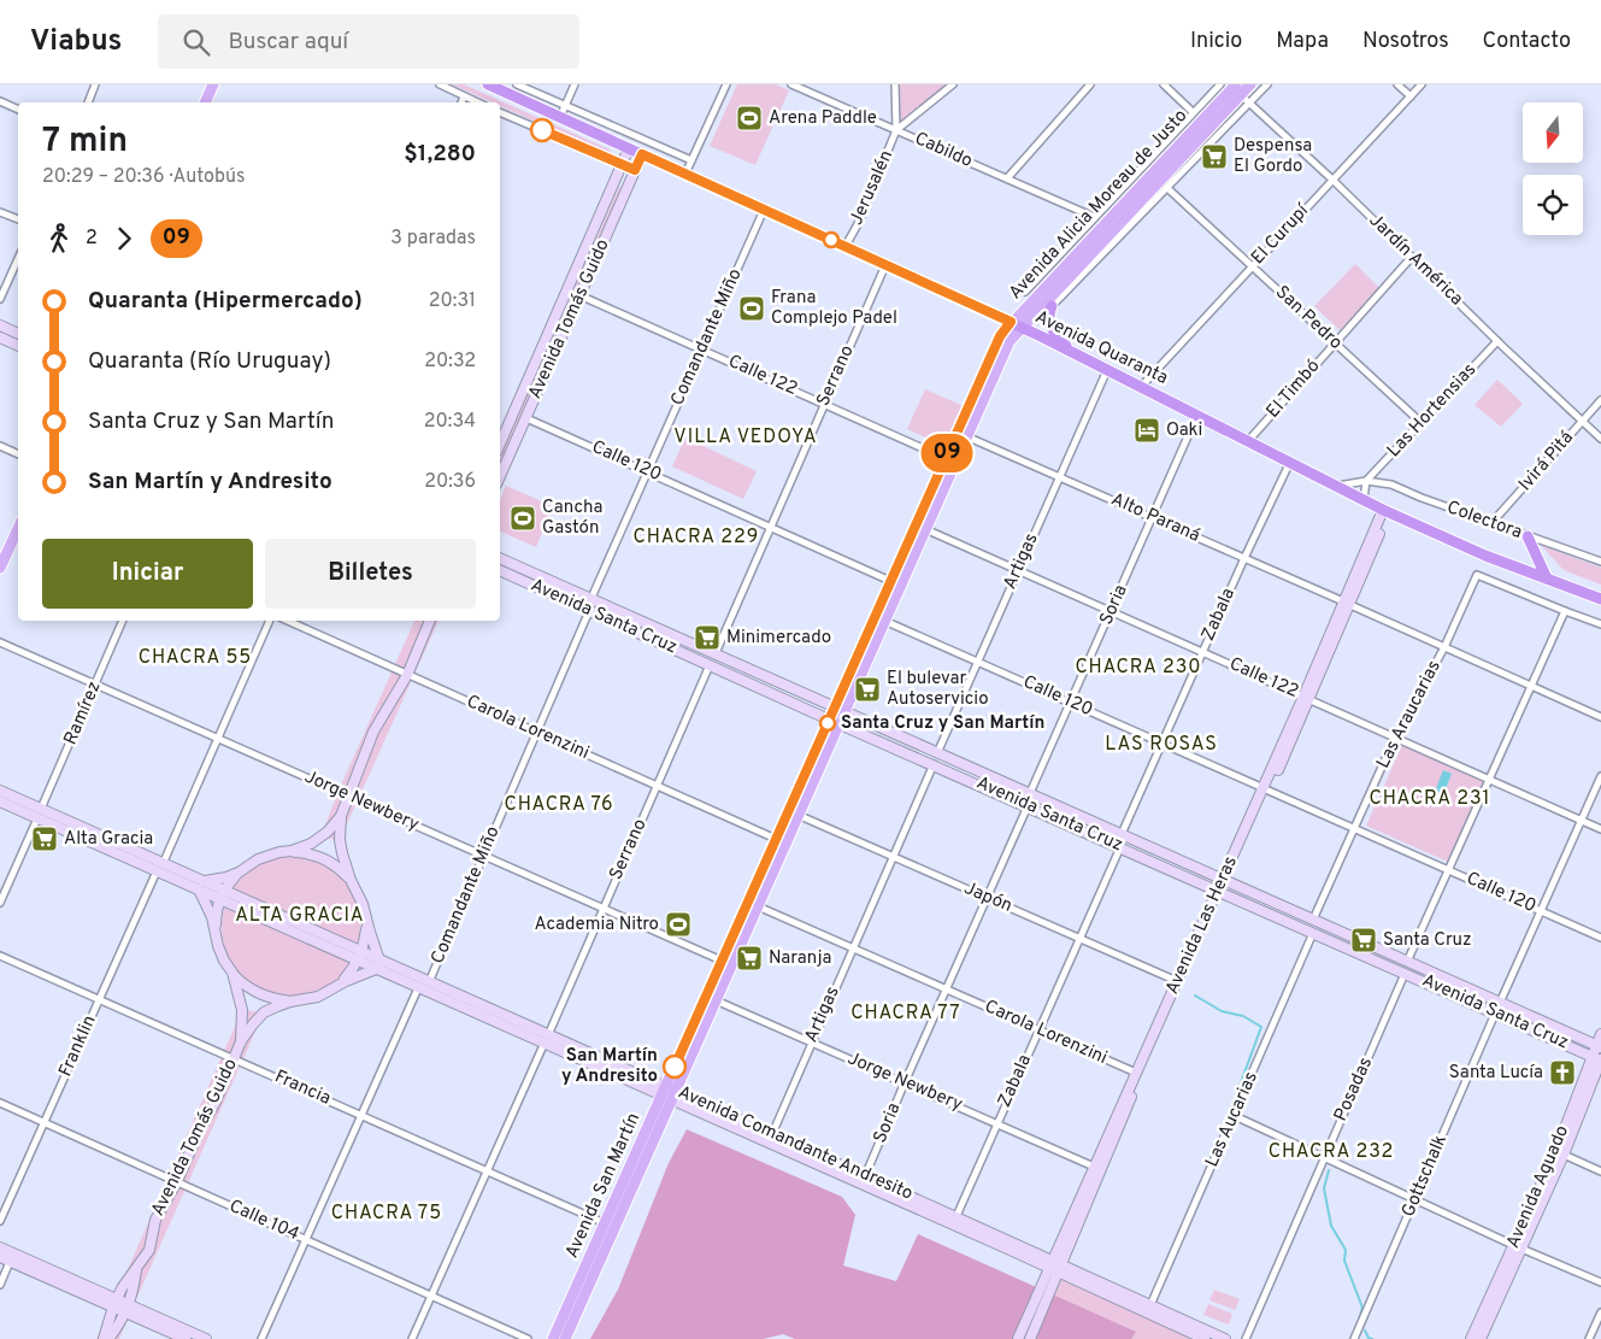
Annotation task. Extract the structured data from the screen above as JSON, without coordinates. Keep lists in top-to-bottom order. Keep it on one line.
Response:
{"streets":{"highway":["Avenida Quaranta"],"main road":["Avenida Alicia Moreau de Justo","Avenida Tomás Guido","Avenida Santa Cruz","Avenida Las Heras","Avenida Comandante Andresito","Avenida San Martín","Avenida Aguado"],"street":["Cabildo","Jerusalén","El Curupí","Jardín América","San Pedro","Comandante Miño","Calle 122","Serrano","El Timbó","Las Hortensias","Calle 120","Ivirá Pitá","Alto Paraná","Colectora","Artigas","Soria","Zabala","Ramírez","Las Araucarias","Carola Lorenzini","Jorge Newbery","Japón","Franklin","Francia","Posadas","Las Aucarias","Gottschalk","Calle 104"]},"crossings":[["Cabildo","Jerusalén"],["Jerusalén","Avenida Quaranta"],["Avenida Alicia Moreau de Justo","Jardín América"],["Avenida Alicia Moreau de Justo","Avenida Quaranta"],["Avenida Alicia Moreau de Justo","Avenida San Martín"],["El Curupí","Jardín América"],["El Curupí","San Pedro"],["El Curupí","Avenida Quaranta"],["Jardín América","El Timbó"],["Jardín América","Las Hortensias"],["Jardín América","Ivirá Pitá"],["San Pedro","El Timbó"],["San Pedro","Las Hortensias"],["Avenida Tomás Guido","Avenida Quaranta"],["Avenida Tomás Guido","Calle 122"],["Avenida Tomás Guido","Calle 120"],["Avenida Tomás Guido","Francia"],["Avenida Tomás Guido","Avenida Comandante Andresito"],["Avenida Tomás Guido","Calle 104"],["Comandante Miño","Avenida Quaranta"],["Comandante Miño","Calle 122"],["Comandante Miño","Calle 120"],["Comandante Miño","Avenida Santa Cruz"],["Comandante Miño","Carola Lorenzini"],["Comandante Miño","Jorge Newbery"],["Comandante Miño","Avenida Comandante Andresito"],["Avenida Quaranta","Serrano"],["Avenida Quaranta","El Timbó"],["Avenida Quaranta","Artigas"],["Avenida Quaranta","Soria"],["Avenida Quaranta","Zabala"],["Avenida Quaranta","Avenida Las Heras"],["Avenida Quaranta","Avenida San Martín"],["Calle 122","Serrano"],["Calle 122","Artigas"],["Calle 122","Soria"],["Calle 122","Zabala"],["Calle 122","Las Araucarias"],["Calle 122","Avenida Las Heras"],["Calle 122","Avenida San Martín"],["Serrano","Calle 120"],["Serrano","Avenida Santa Cruz"],["Serrano","Carola Lorenzini"],["Serrano","Jorge Newbery"],["Serrano","Francia"],["Serrano","Avenida Comandante Andresito"],["Serrano","Calle 104"],["Las Hortensias","Colectora"],["Calle 120","Artigas"],["Calle 120","Soria"],["Calle 120","Zabala"],["Calle 120","Las Araucarias"],["Calle 120","Avenida Las Heras"],["Calle 120","Avenida San Martín"],["Ivirá Pitá","Colectora"],["Alto Paraná","Artigas"],["Alto Paraná","Soria"],["Alto Paraná","Zabala"],["Alto Paraná","Las Araucarias"],["Alto Paraná","Avenida Las Heras"],["Alto Paraná","Avenida San Martín"],["Artigas","Avenida Santa Cruz"],["Artigas","Carola Lorenzini"],["Artigas","Jorge Newbery"],["Artigas","Japón"],["Artigas","Avenida Comandante Andresito"],["Soria","Avenida Santa Cruz"],["Soria","Carola Lorenzini"],["Soria","Jorge Newbery"],["Soria","Japón"],["Soria","Avenida Comandante Andresito"],["Zabala","Avenida Santa Cruz"],["Zabala","Carola Lorenzini"],["Zabala","Jorge Newbery"],["Zabala","Japón"],["Zabala","Avenida Comandante Andresito"],["Avenida Santa Cruz","Las Araucarias"],["Avenida Santa Cruz","Avenida Las Heras"],["Avenida Santa Cruz","Posadas"],["Avenida Santa Cruz","Las Aucarias"],["Avenida Santa Cruz","Gottschalk"],["Avenida Santa Cruz","Avenida San Martín"],["Avenida Santa Cruz","Avenida Aguado"],["Ramírez","Jorge Newbery"],["Ramírez","Avenida Comandante Andresito"],["Carola Lorenzini","Avenida Las Heras"],["Carola Lorenzini","Avenida San Martín"],["Jorge Newbery","Avenida Las Heras"],["Jorge Newbery","Franklin"],["Jorge Newbery","Avenida San Martín"],["Japón","Avenida Las Heras"],["Japón","Avenida San Martín"],["Avenida Las Heras","Avenida Comandante Andresito"],["Franklin","Francia"],["Franklin","Avenida Comandante Andresito"],["Franklin","Calle 104"],["Francia","Avenida San Martín"],["Las Aucarias","Avenida Comandante Andresito"],["Avenida Comandante Andresito","Avenida San Martín"]],"districts":["VILLA VEDOYA","CHACRA 229","CHACRA 55","CHACRA 230","LAS ROSAS","CHACRA 231","CHACRA 76","ALTA GRACIA","CHACRA 77","CHACRA 232","CHACRA 75"],"places":{"sports":["Arena Paddle","Frana Complejo Padel","Cancha Gastón","Academia Nitro"],"supermarket":["Despensa El Gordo","Minimercado","El bulevar Autoservicio","Alta Gracia","Santa Cruz","Naranja"],"hotel":["Oaki"],"other":["Santa Cruz y San Martín","San Martín y Andresito"],"church":["Santa Lucía"]},"lines":["bus line 09"],"north":"bottom","page":{"header":"Viabus","search":"Buscar aquí","nav":["Inicio","Mapa","Nosotros","Contacto"],"on_map":"09","heading":["7 min","20:29 – 20:36 · Autobús","$1,280"],"legs":["2","09","3 paradas"],"list":[{"name":"Quaranta (Hipermercado)","value":"20:31"},{"name":"Quaranta (Río Uruguay)","value":"20:32"},{"name":"Santa Cruz y San Martín","value":"20:34"},{"name":"San Martín y Andresito","value":"20:36"}],"buttons":["Iniciar","Billetes"]}}
